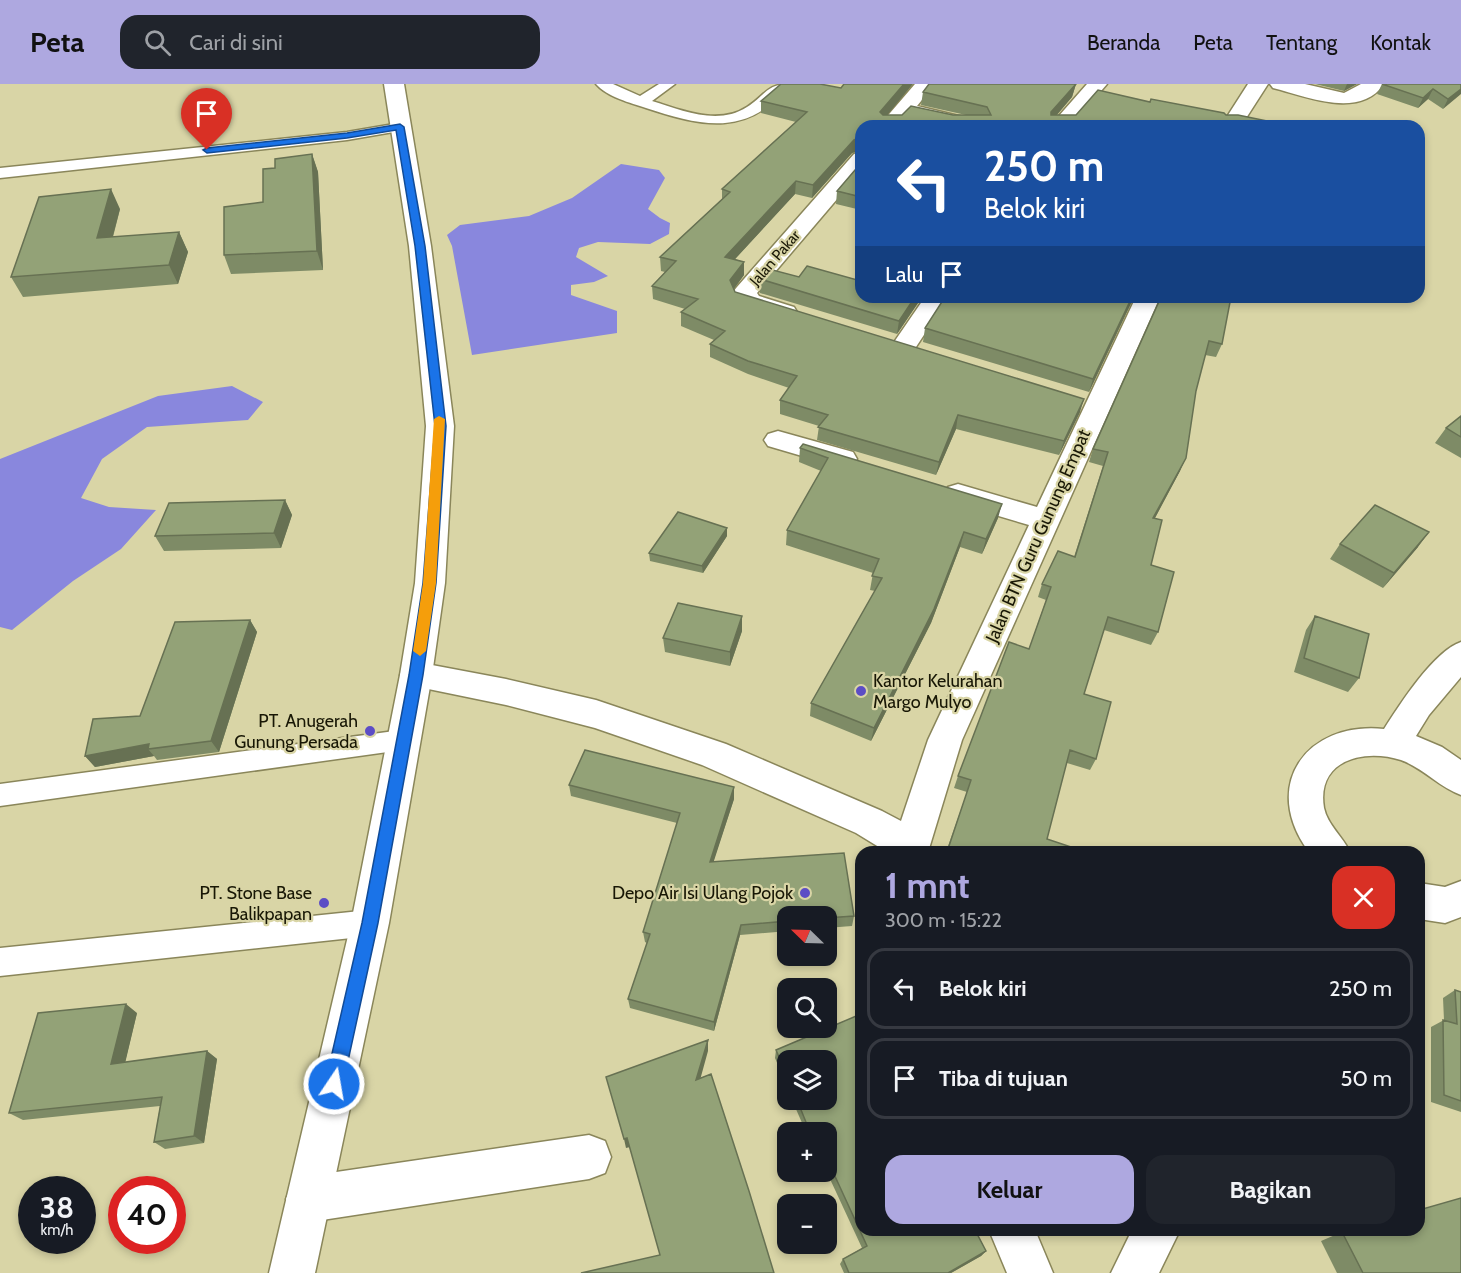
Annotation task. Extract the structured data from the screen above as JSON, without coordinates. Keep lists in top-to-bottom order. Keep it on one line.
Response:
{"streets":{"street":["Jalan Pakar","Jalan BTN Guru Gunung Empat"]},"places":["Kantor Kelurahan Margo Mulyo","PT. Anugerah Gunung Persada","Depo Air Isi Ulang Pojok","PT. Stone Base Balikpapan"],"north":"top left","page":{"header":"Peta","search":"Cari di sini","nav":["Beranda","Peta","Tentang","Kontak"],"turn":["250 m","Belok kiri"],"then":"Lalu","heading":["1 mnt","300 m · 15:22"],"map_buttons":["+","−"],"list":[{"name":"Belok kiri","value":"250 m"},{"name":"Tiba di tujuan","value":"50 m"}],"buttons":["Keluar","Bagikan"],"speed":"38 km/h","limit":"40"}}
